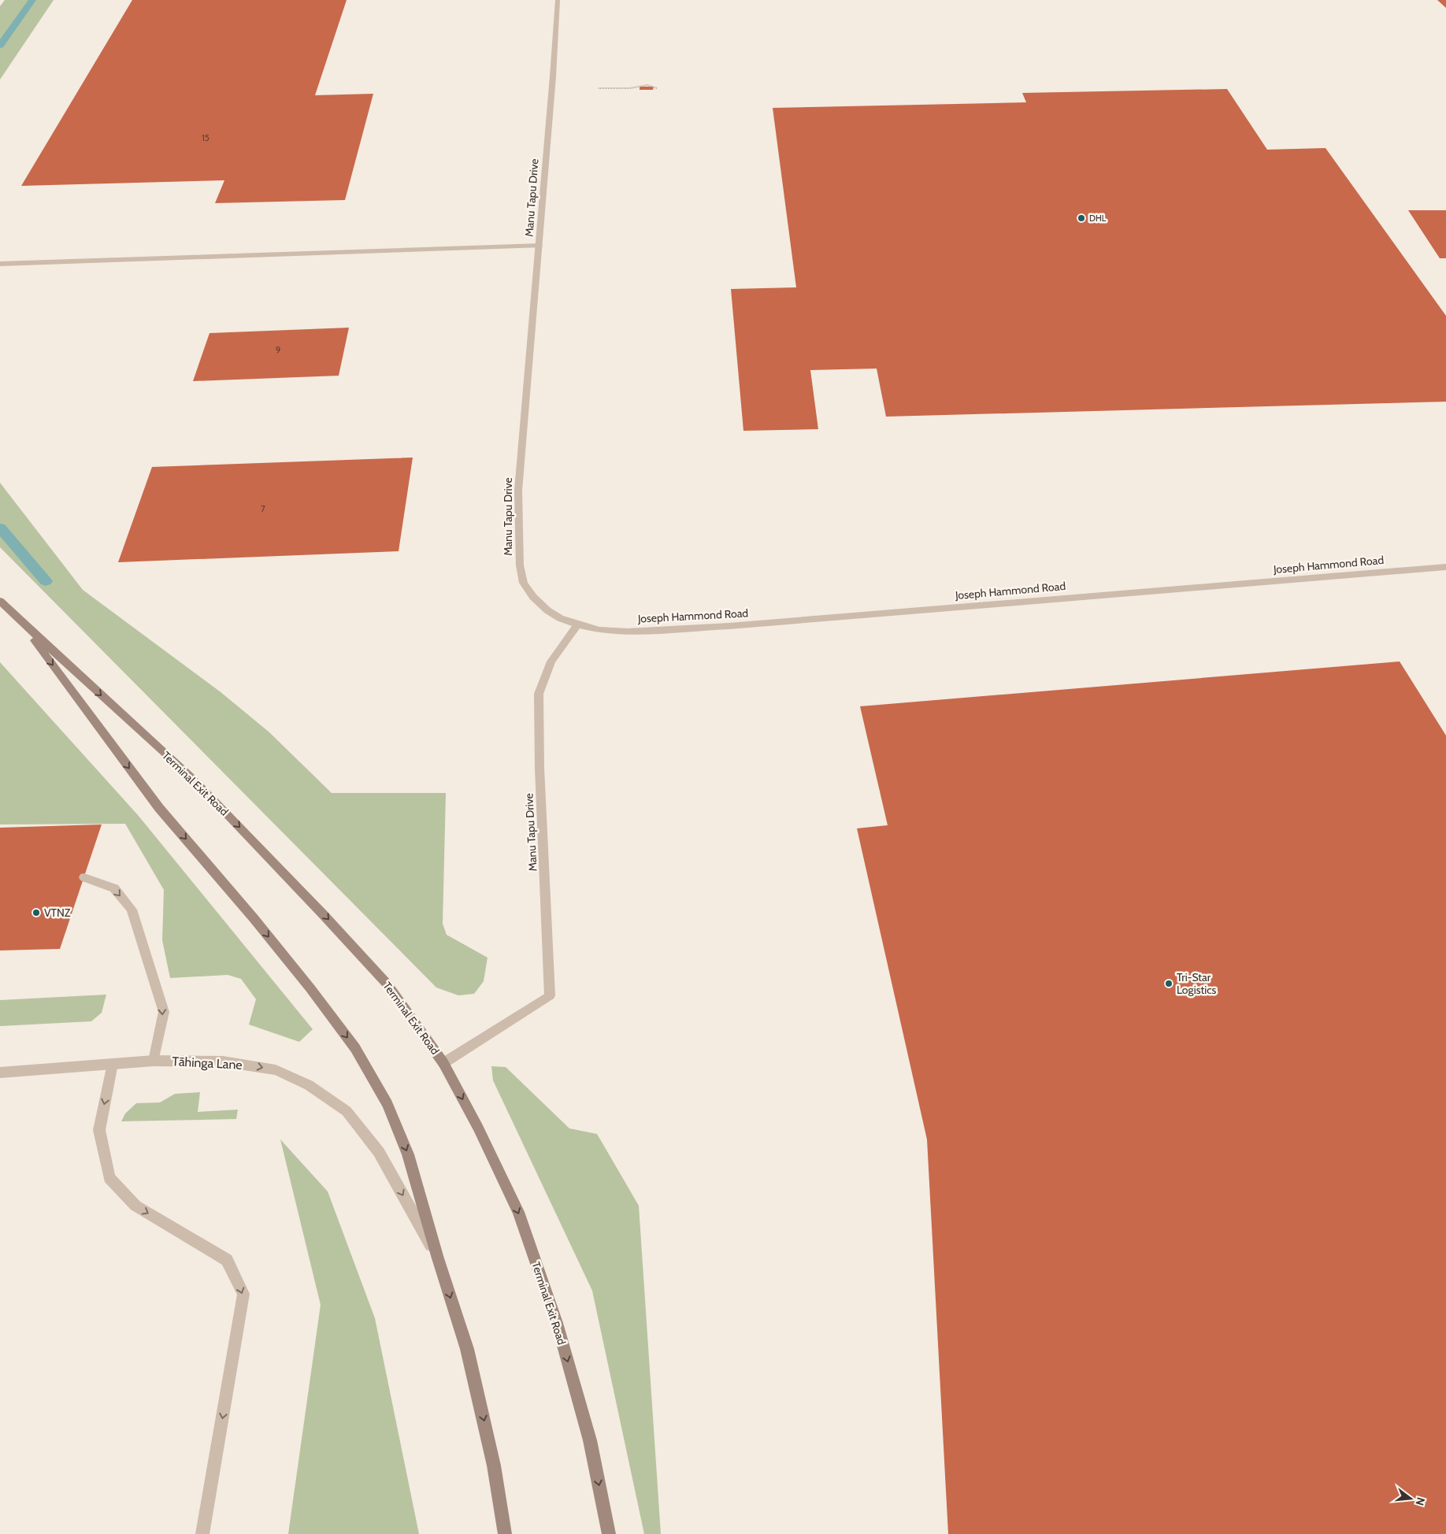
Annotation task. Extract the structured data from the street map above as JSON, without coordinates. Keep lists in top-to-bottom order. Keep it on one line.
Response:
{"streets":{"street":["Manu Tapu Drive","Joseph Hammond Road","Terminal Exit Road","Tāhinga Lane"]},"crossings":[["Manu Tapu Drive","Joseph Hammond Road"],["Manu Tapu Drive","Terminal Exit Road"],["Terminal Exit Road","Tāhinga Lane"]],"one_way":["Terminal Exit Road","Tāhinga Lane"],"places":["DHL","VTNZ","Tri-Star Logistics"],"house_numbers":["15","9","7"],"north":"right"}
